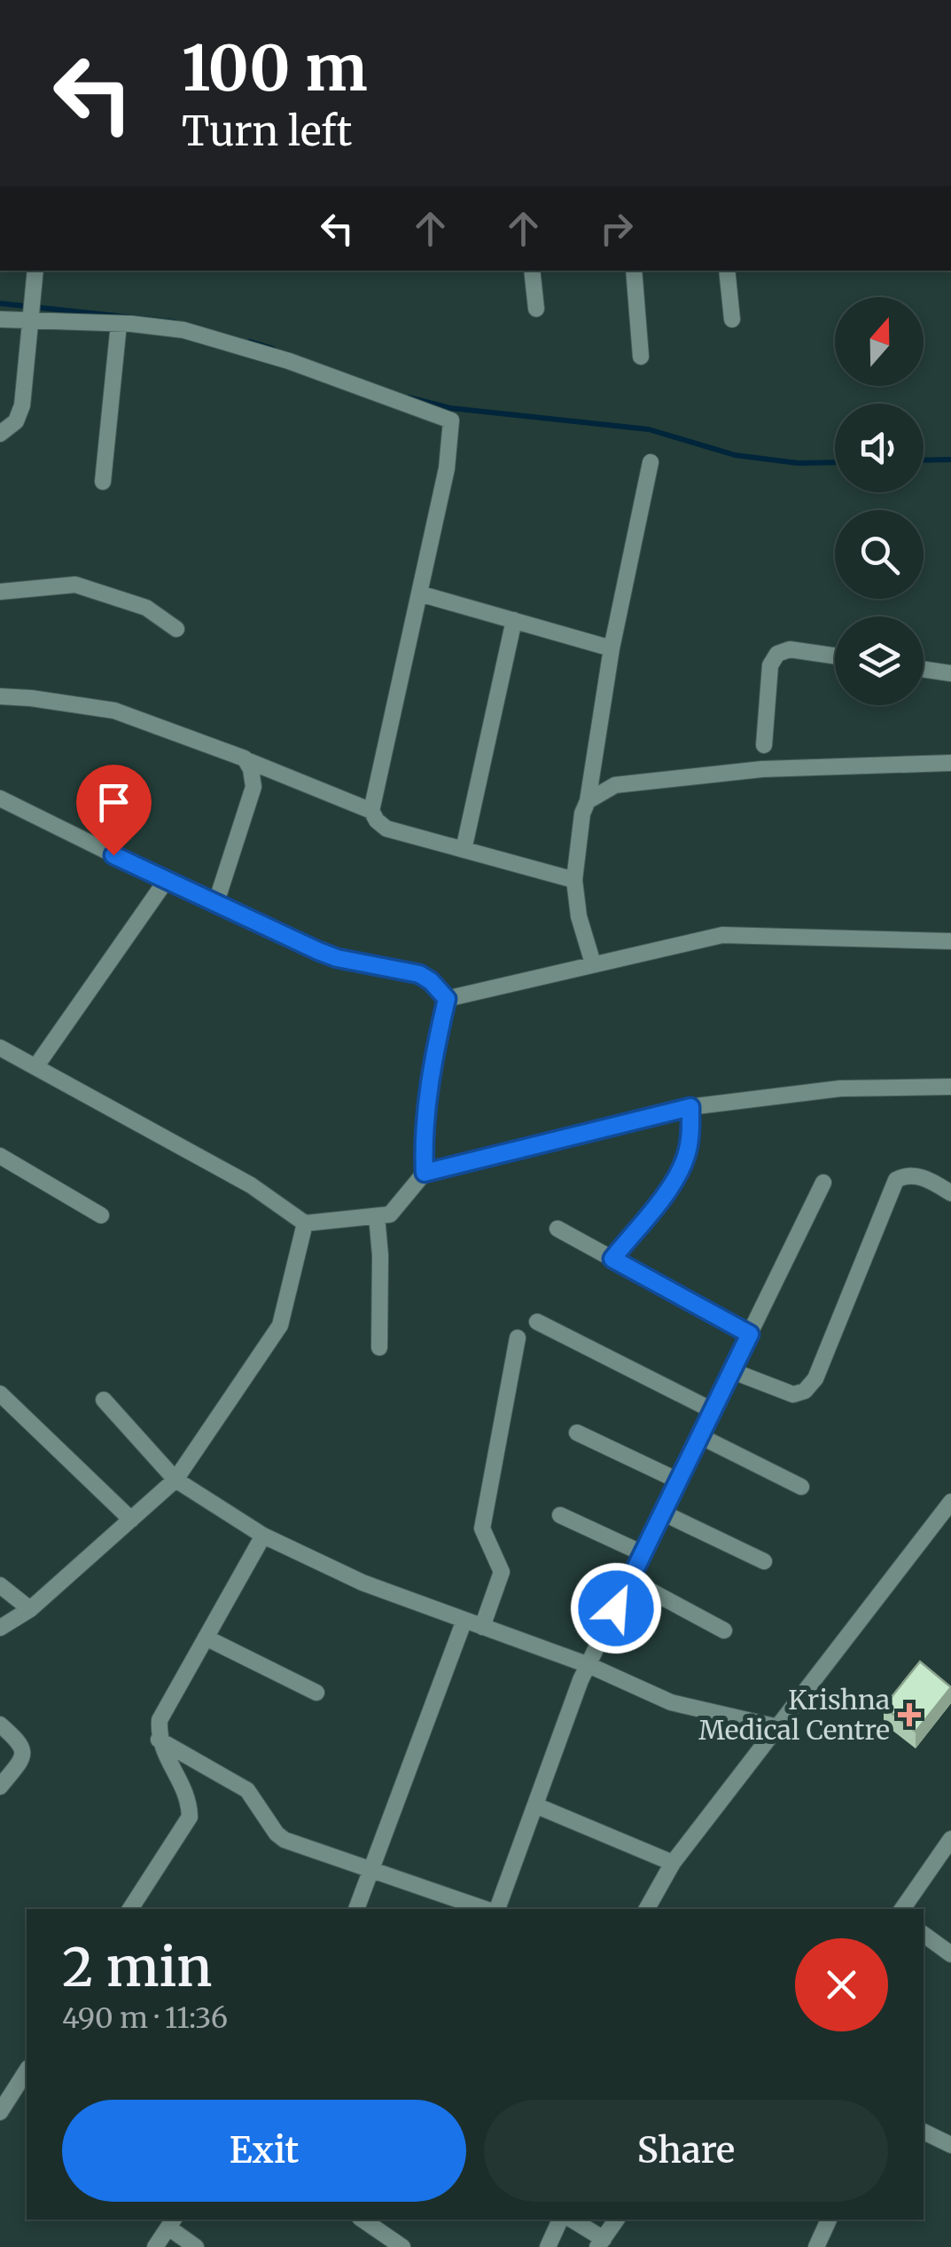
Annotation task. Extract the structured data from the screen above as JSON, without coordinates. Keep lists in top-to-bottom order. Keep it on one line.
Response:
{"places":{"health":["Krishna Medical Centre"]},"north":"top","page":{"turn":["100 m","Turn left"],"heading":["2 min","490 m · 11:36"],"buttons":["Exit","Share"]}}
